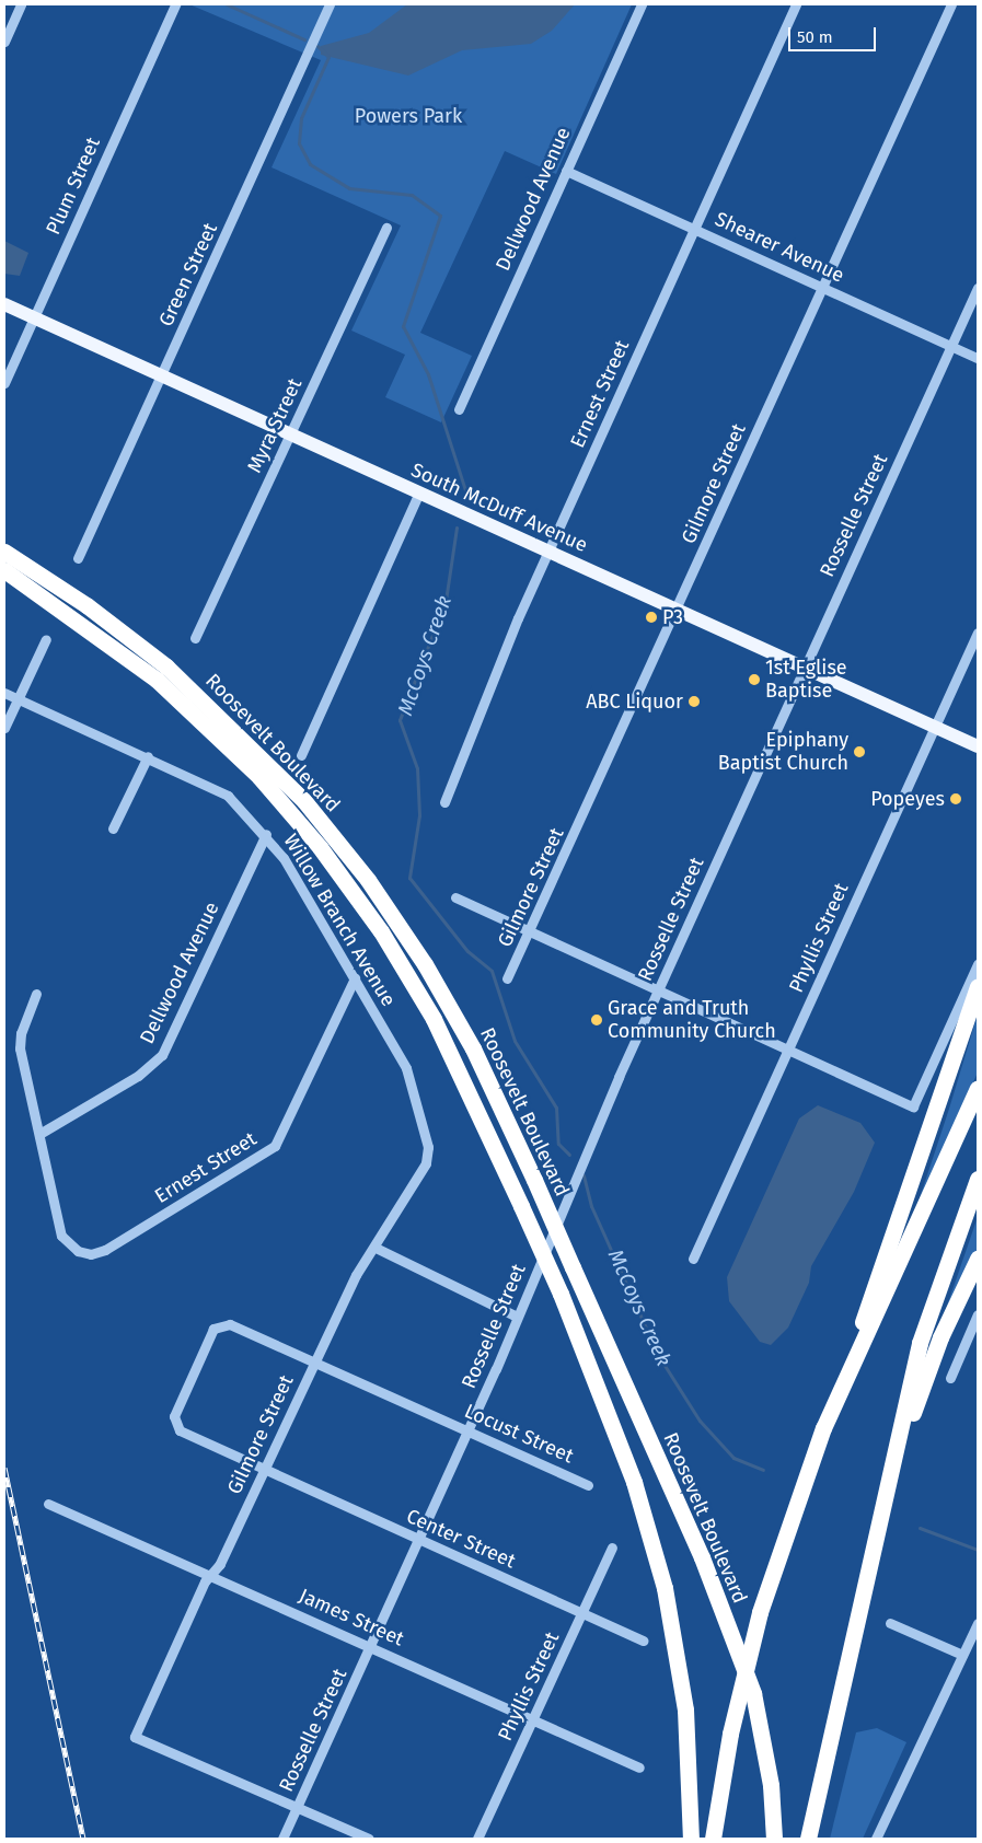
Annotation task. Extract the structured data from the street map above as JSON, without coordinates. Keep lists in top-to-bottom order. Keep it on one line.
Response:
{"streets":{"highway":["Roosevelt Boulevard"],"main road":["South McDuff Avenue"],"street":["Plum Street","Dellwood Avenue","Shearer Avenue","Green Street","Ernest Street","Myra Street","Gilmore Street","Rosselle Street","Willow Branch Avenue","Phyllis Street","Locust Street","Center Street","James Street"]},"crossings":[["Plum Street","South McDuff Avenue"],["Dellwood Avenue","Shearer Avenue"],["Dellwood Avenue","Ernest Street"],["Dellwood Avenue","Willow Branch Avenue"],["Shearer Avenue","Ernest Street"],["Shearer Avenue","Gilmore Street"],["Shearer Avenue","Rosselle Street"],["Green Street","South McDuff Avenue"],["Ernest Street","South McDuff Avenue"],["Ernest Street","Willow Branch Avenue"],["Myra Street","South McDuff Avenue"],["Gilmore Street","South McDuff Avenue"],["Gilmore Street","Rosselle Street"],["Gilmore Street","Willow Branch Avenue"],["Gilmore Street","Locust Street"],["Gilmore Street","Center Street"],["Gilmore Street","James Street"],["South McDuff Avenue","Rosselle Street"],["South McDuff Avenue","Phyllis Street"],["Rosselle Street","Locust Street"],["Rosselle Street","Center Street"],["Rosselle Street","James Street"],["Phyllis Street","Center Street"],["Phyllis Street","James Street"],["Locust Street","Center Street"]],"water":["McCoys Creek"],"parks":["Powers Park"],"places":["P3","1st Eglise Baptise","ABC Liquor","Epiphany Baptist Church","Popeyes","Grace and Truth Community Church"],"scale_bar":"50 m"}
